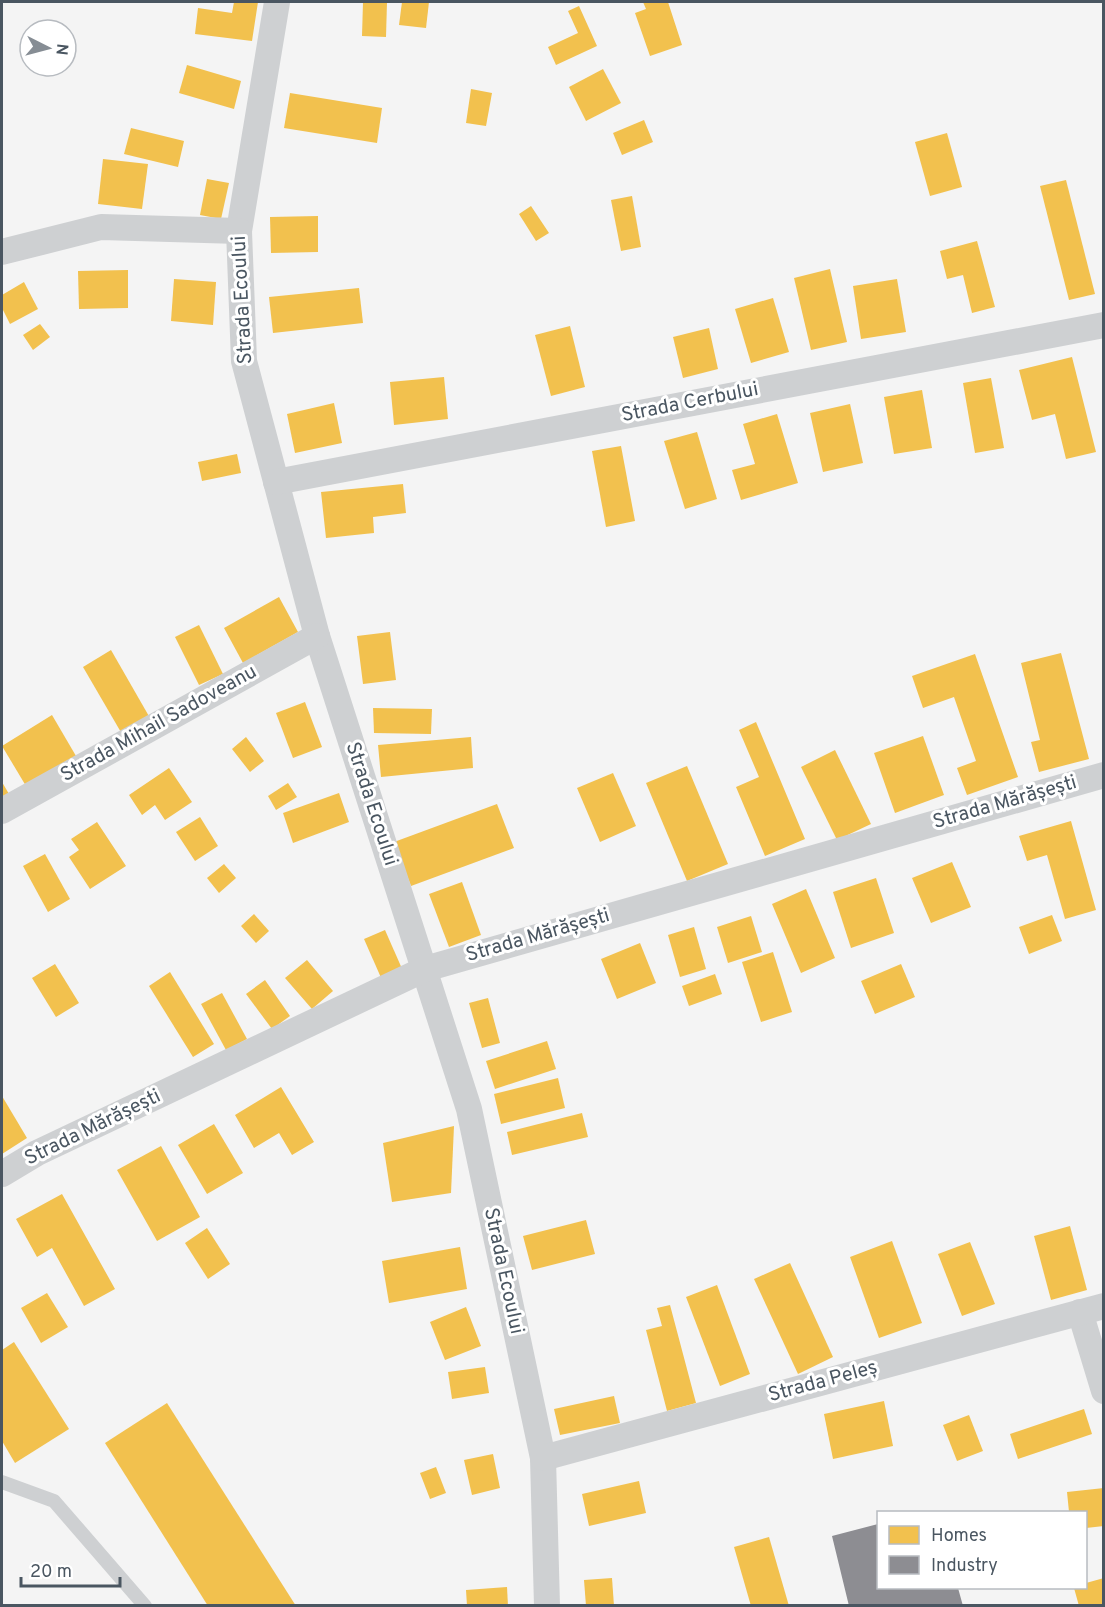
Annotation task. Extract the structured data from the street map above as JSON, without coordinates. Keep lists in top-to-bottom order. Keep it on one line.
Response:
{"streets":{"street":["Strada Ecoului","Strada Cerbului","Strada Mihail Sadoveanu","Strada Mărășești","Strada Peleș"]},"crossings":[["Strada Ecoului","Strada Cerbului"],["Strada Ecoului","Strada Mihail Sadoveanu"],["Strada Ecoului","Strada Mărășești"],["Strada Ecoului","Strada Peleș"]],"legend":["Homes","Industry"],"scale_bar":"20 m","north":"right"}
